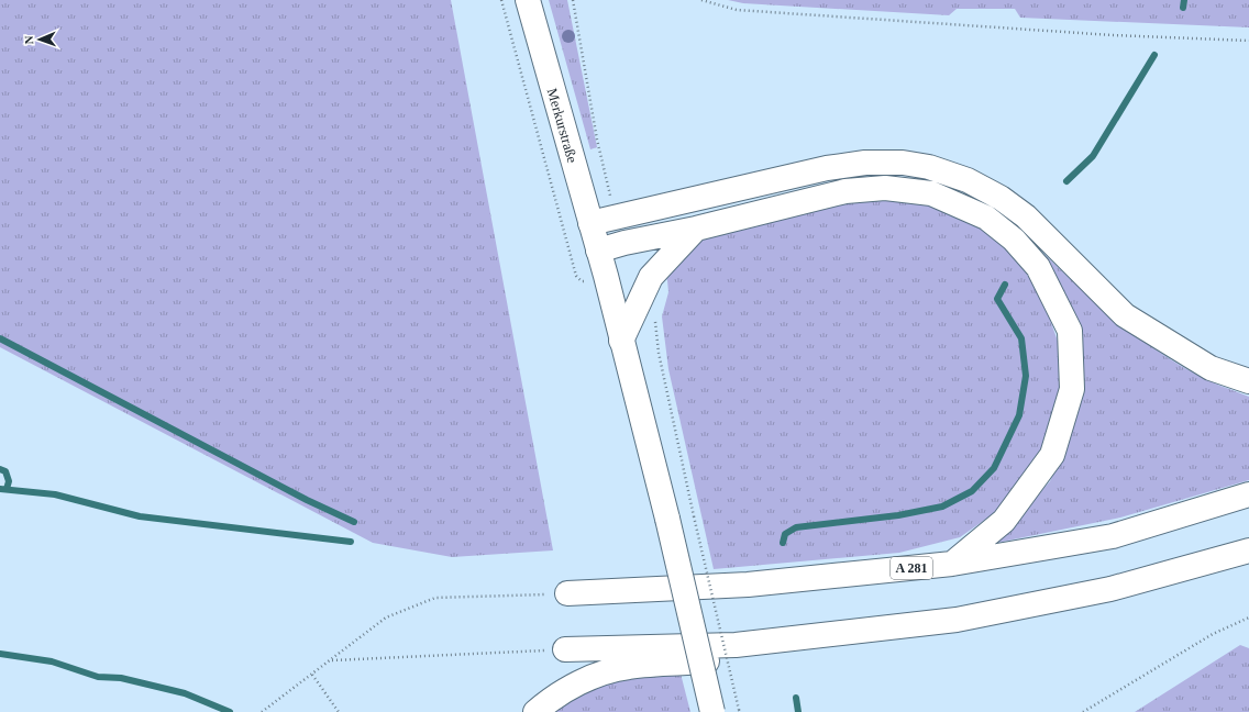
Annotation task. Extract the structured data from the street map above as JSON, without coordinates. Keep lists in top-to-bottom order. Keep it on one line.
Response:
{"streets":{"main road":["Merkurstraße","A 281"]},"north":"left"}
